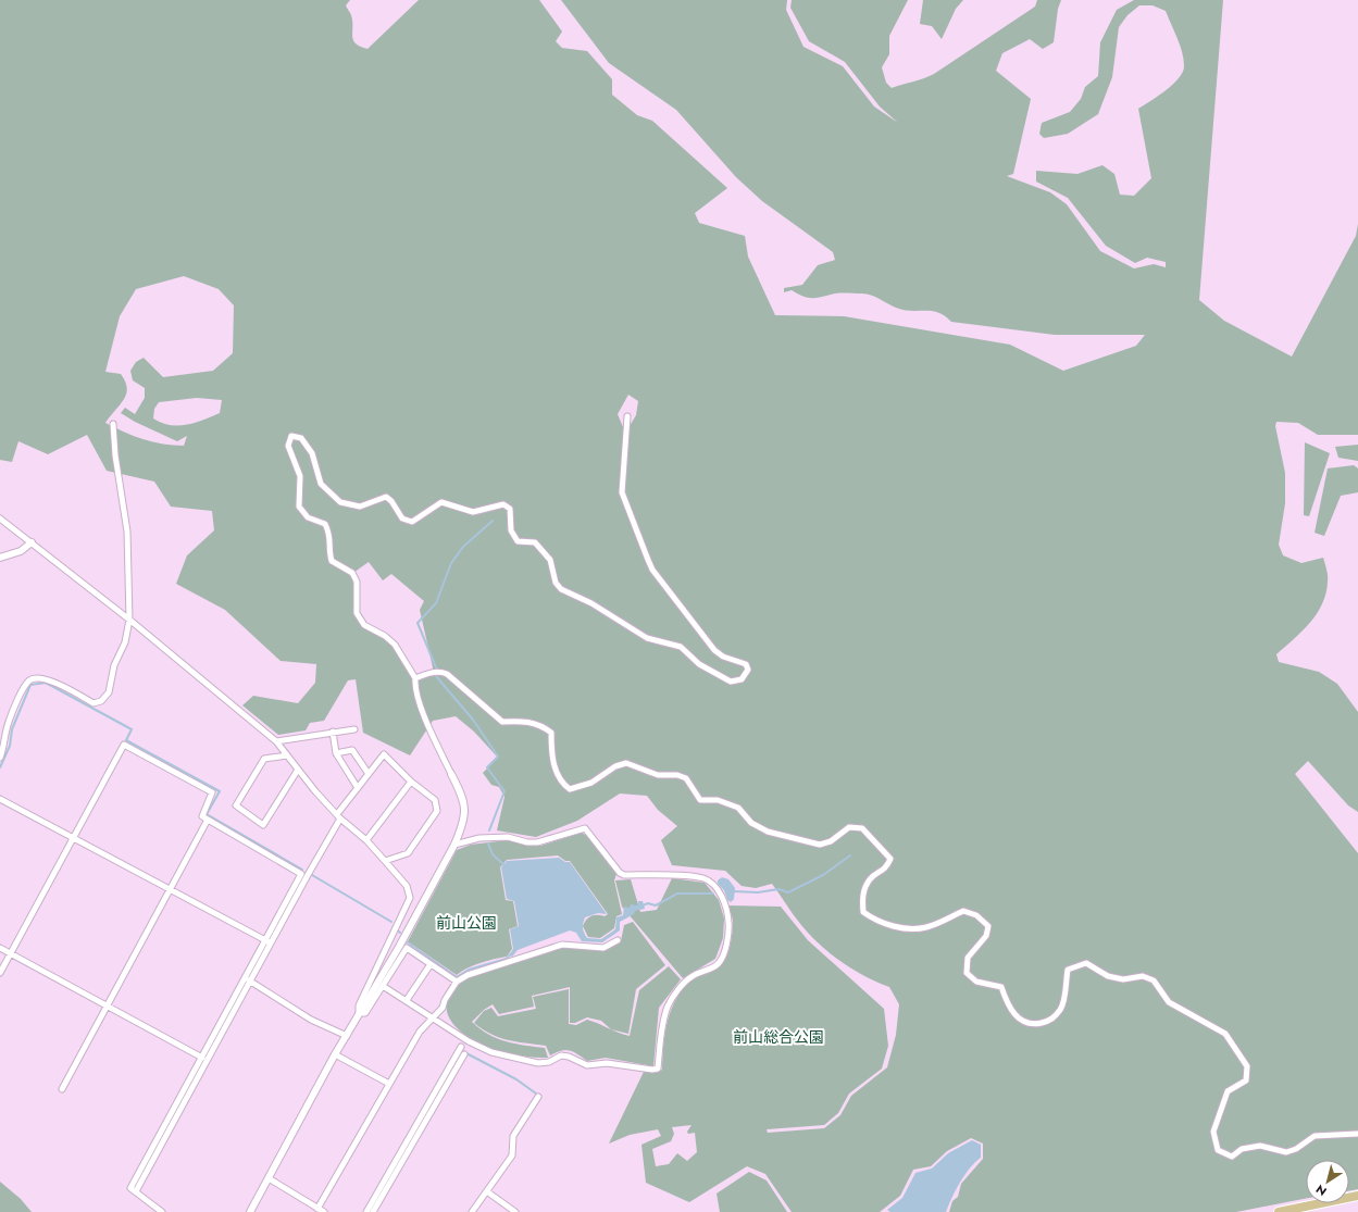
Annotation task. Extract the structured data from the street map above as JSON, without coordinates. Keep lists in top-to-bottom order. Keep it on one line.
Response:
{"parks":["前山公園","前山総合公園"],"north":"bottom left"}
